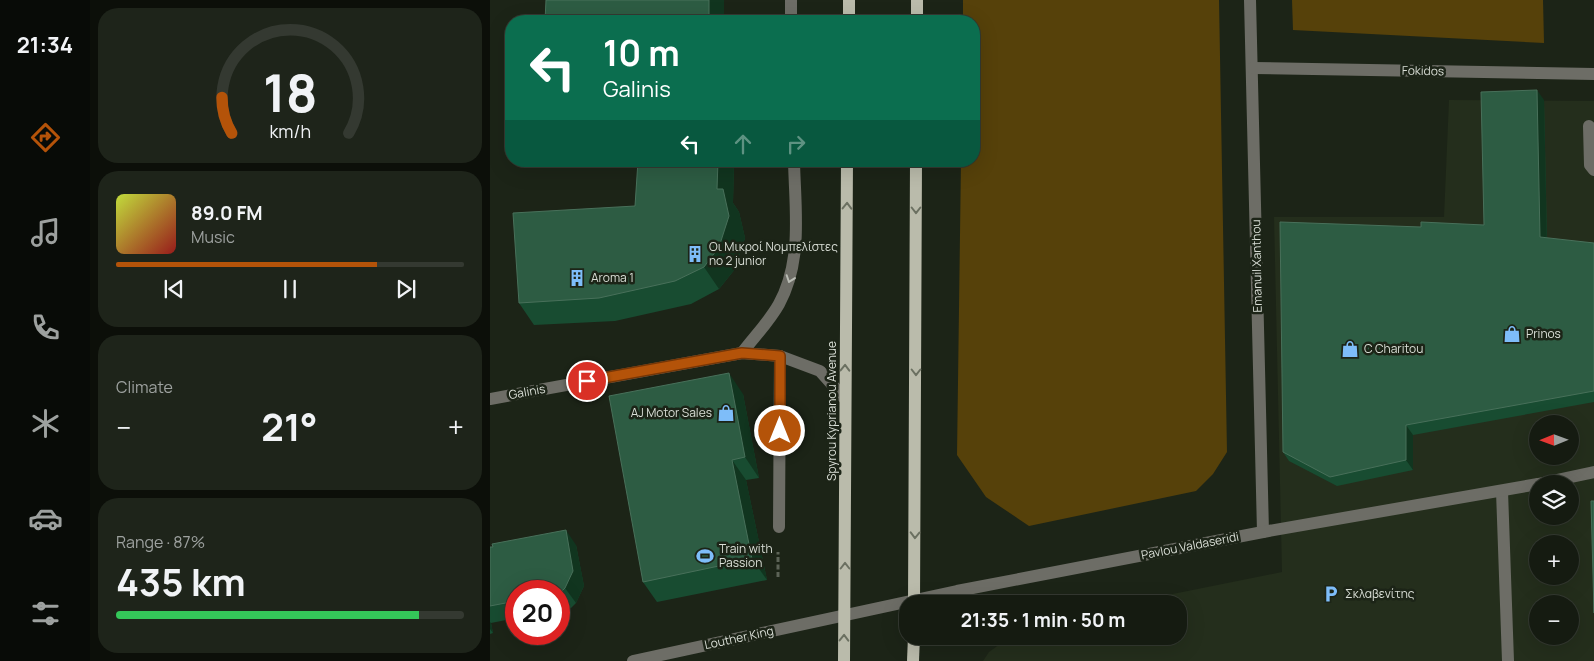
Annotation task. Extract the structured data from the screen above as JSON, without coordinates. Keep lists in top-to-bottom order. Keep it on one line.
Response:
{"streets":{"main road":["Spyrou Kyprianou Avenue"],"street":["Fokidos","Emanuil Xanthou","Galinis","Pavlou Valdaseridi","Louther King"]},"crossings":[["Fokidos","Emanuil Xanthou"],["Emanuil Xanthou","Pavlou Valdaseridi"],["Galinis","Spyrou Kyprianou Avenue"],["Spyrou Kyprianou Avenue","Pavlou Valdaseridi"],["Spyrou Kyprianou Avenue","Louther King"],["Pavlou Valdaseridi","Louther King"]],"places":{"building":["Οι Μικροί Νομπελίστες no 2 junior","Aroma 1"],"shop":["Prinos","C Charitou","AJ Motor Sales"],"sports":["Train with Passion"],"parking":["Σκλαβενίτης"]},"north":"left","page":{"tabs":"21:34","turn":["10 m","Galinis"],"song":["89.0 FM","Music"],"tile":["Climate",["Range · 87%","435 km"]],"heat":["−","21°","+"],"map_buttons":["+","−"],"limit":"20","trip":"21:35 · 1 min · 50 m","gauge":["18","km/h"]}}
